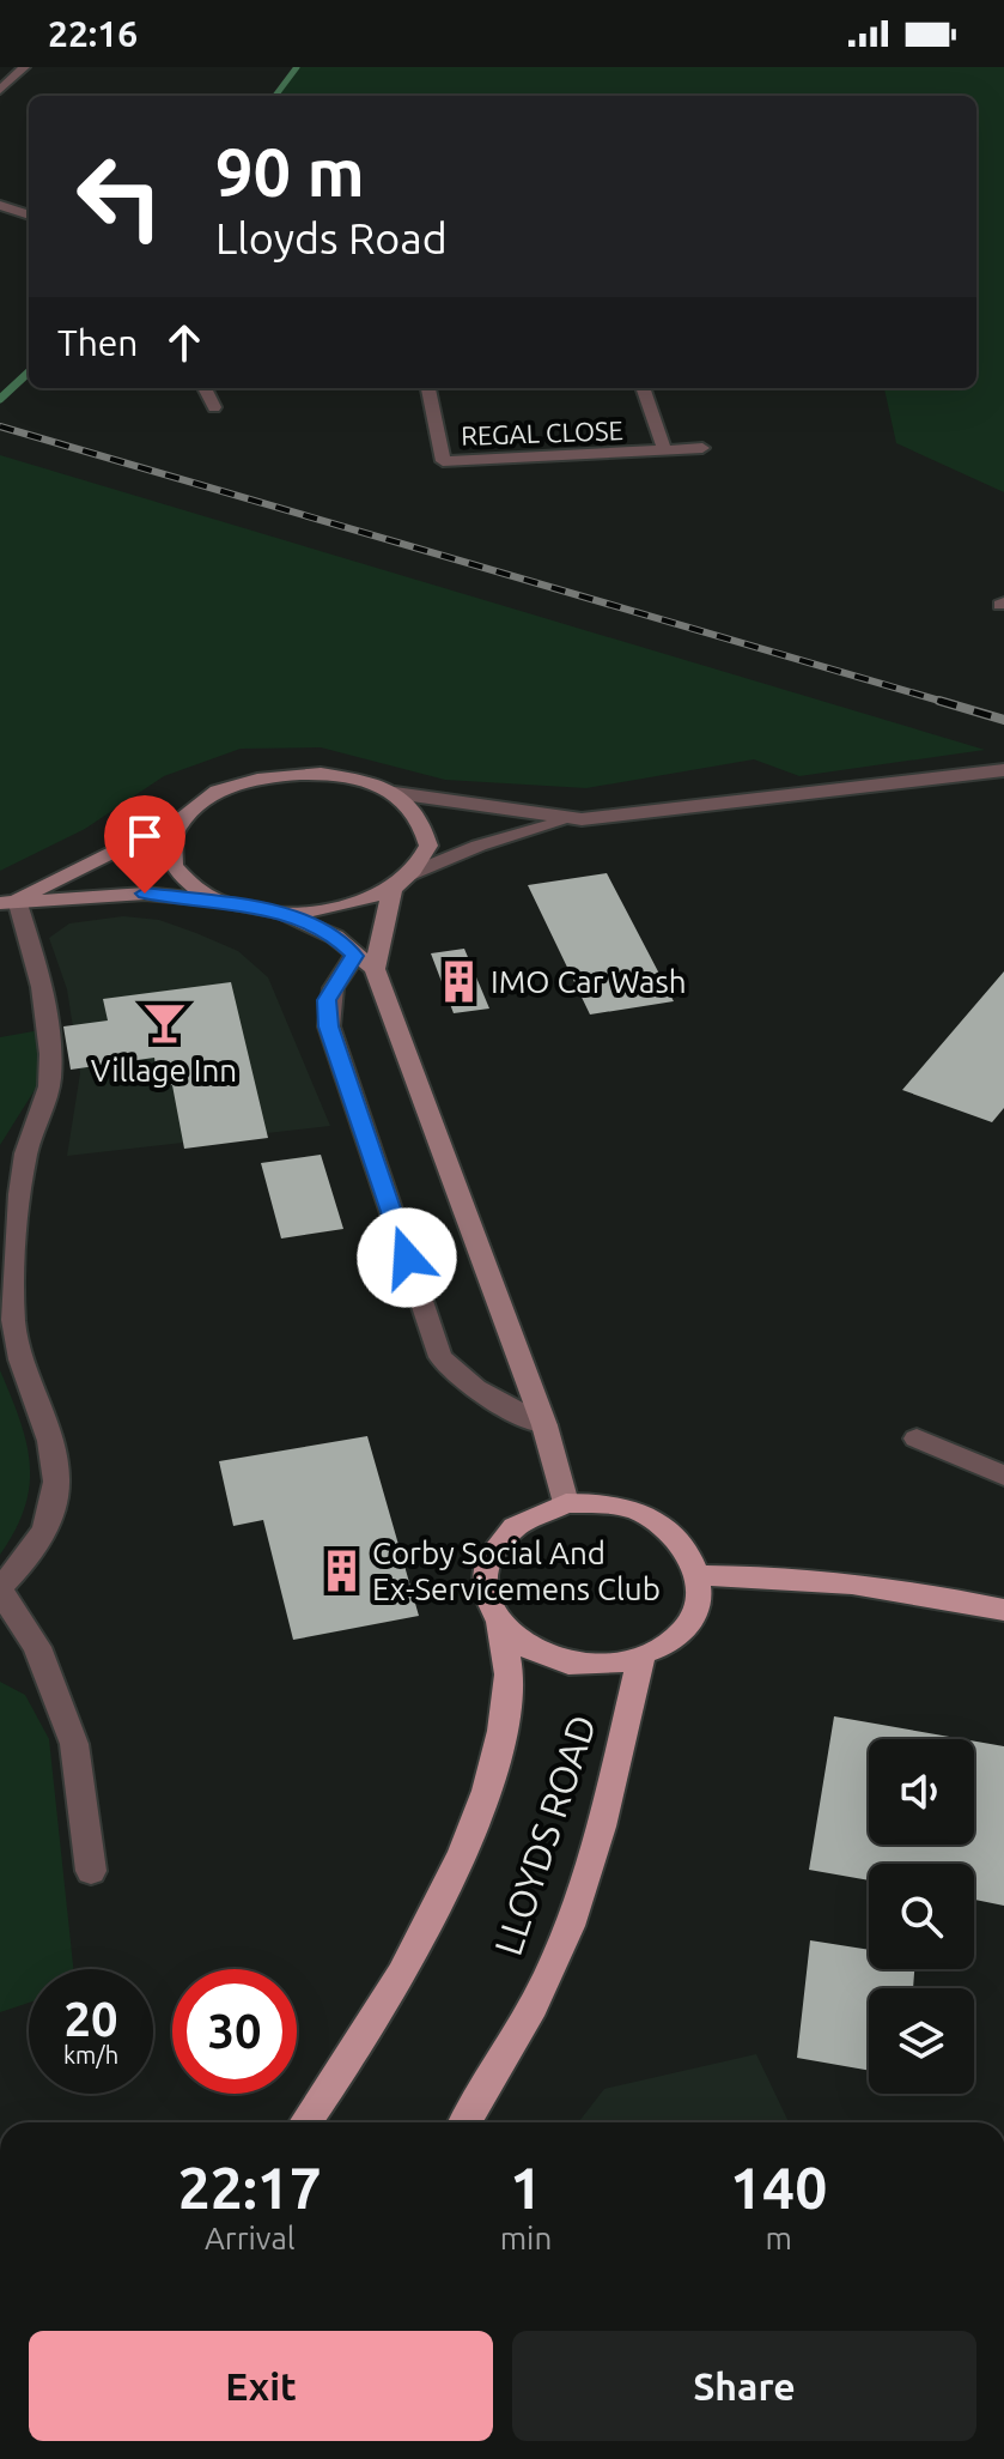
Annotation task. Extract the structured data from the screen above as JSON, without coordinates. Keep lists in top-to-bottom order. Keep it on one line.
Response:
{"streets":{"main road":["LLOYDS ROAD"],"street":["REGAL CLOSE"]},"places":{"building":["IMO Car Wash","Corby Social And Ex-Servicemens Club"],"bar":["Village Inn"]},"page":{"status":"22:16","turn":["90 m","Lloyds Road"],"then":"Then","speed":"20 km/h","limit":"30","eta":["22:17","Arrival","1","min","140","m"],"buttons":["Exit","Share"]}}
